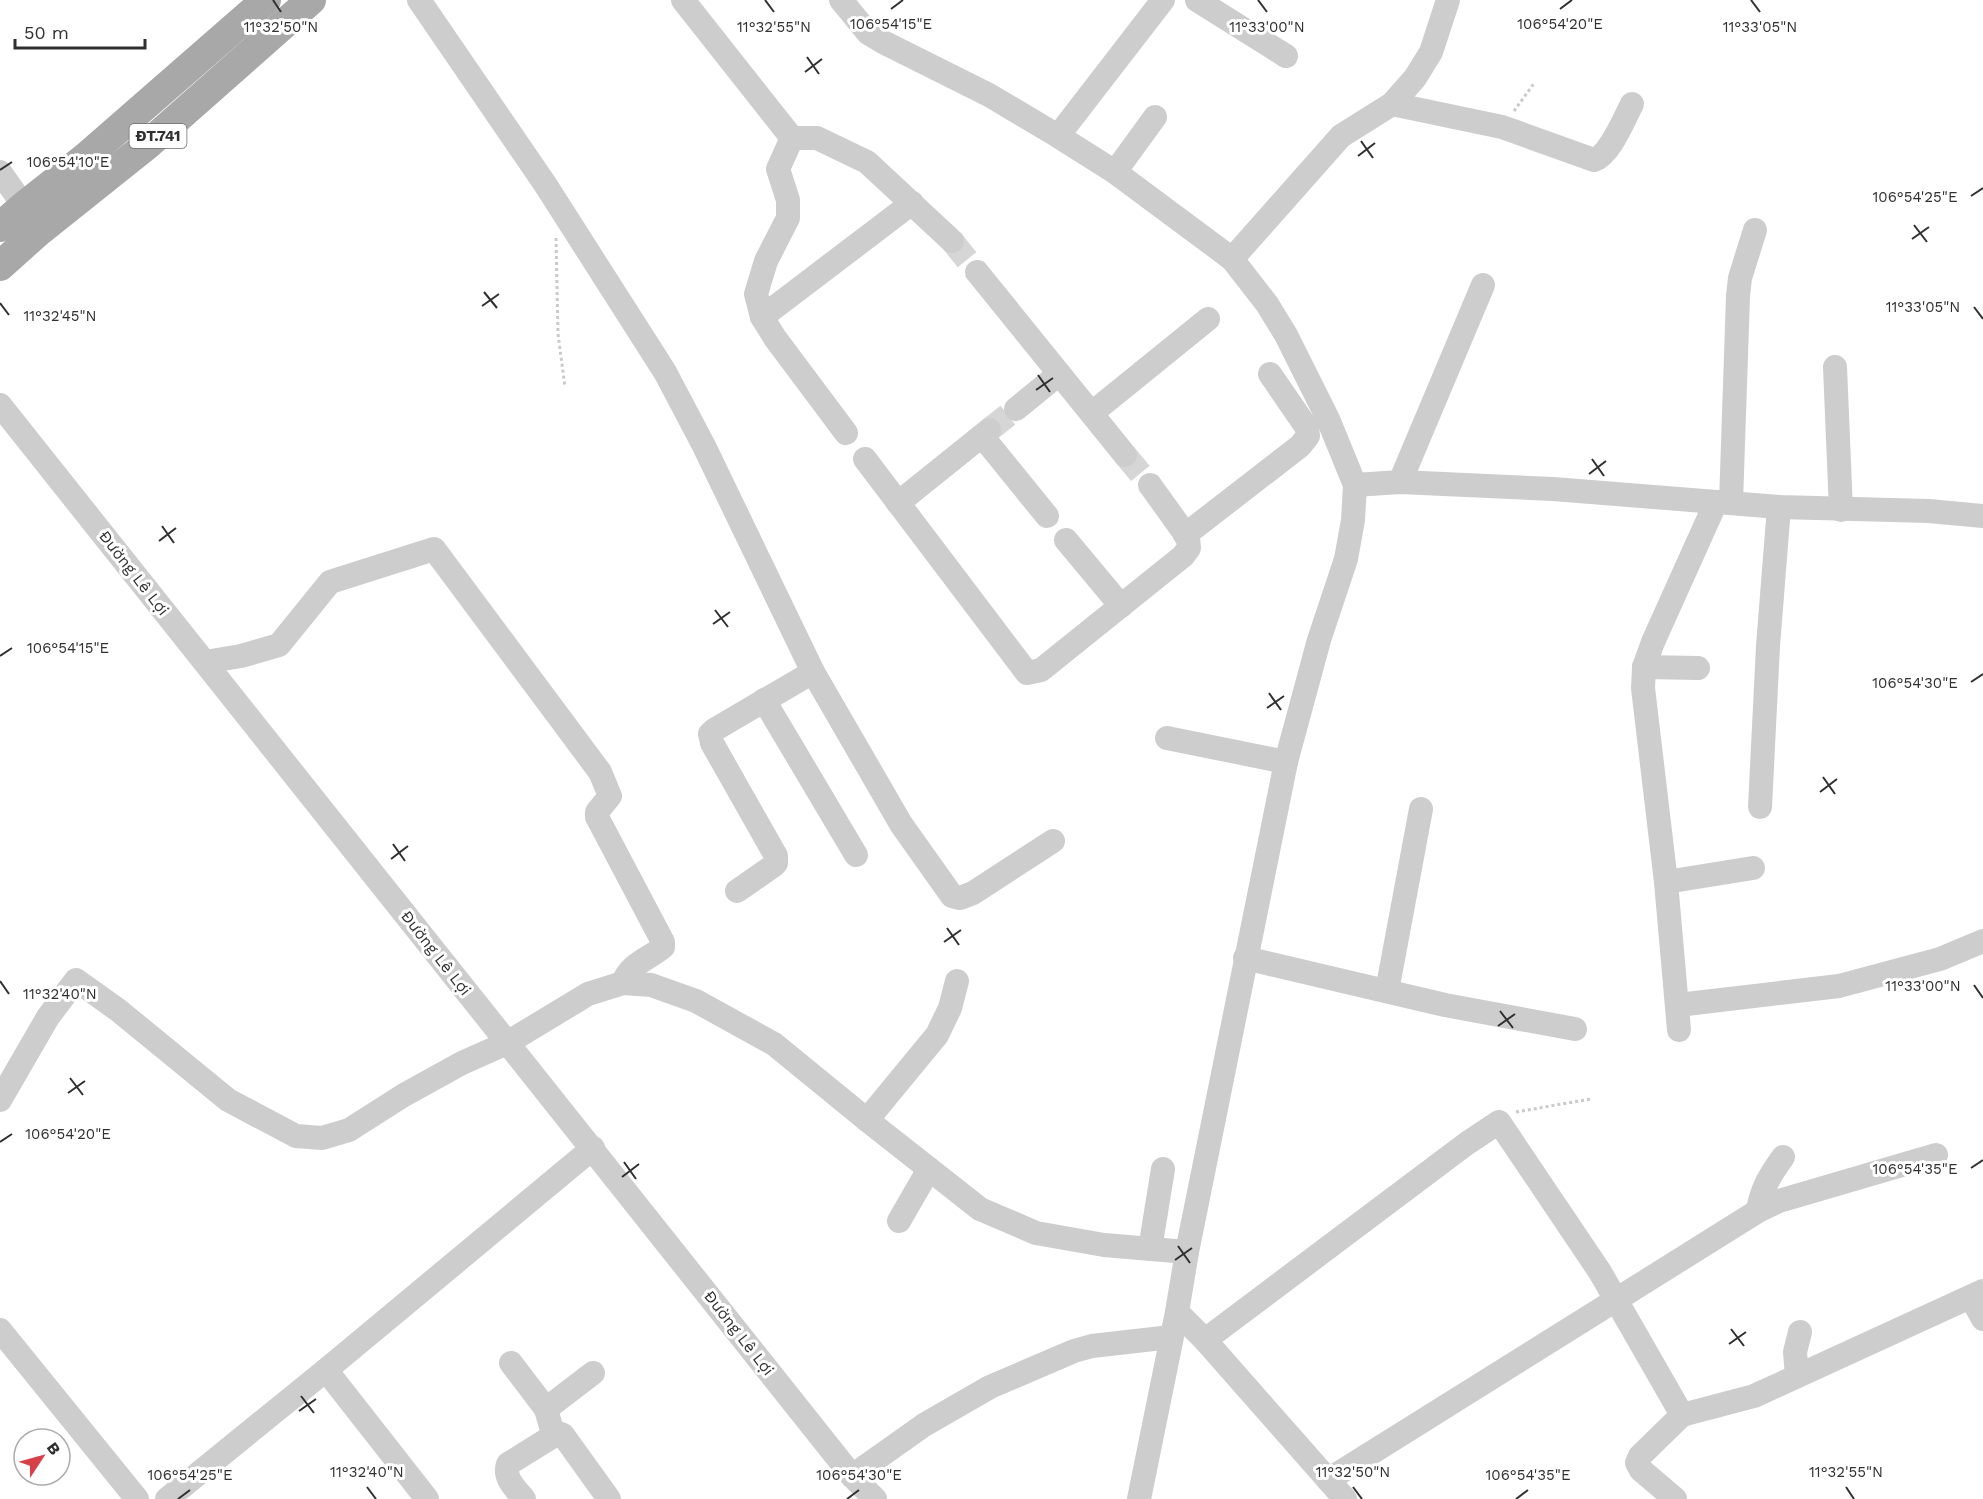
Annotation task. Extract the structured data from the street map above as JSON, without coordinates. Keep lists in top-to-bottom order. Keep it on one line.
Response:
{"streets":{"main road":["ĐT.741"],"street":["Đường Lê Lợi"]},"scale_bar":"50 m","north":"top right","coordinates":["106°54'15\"E","106°54'20\"E","11°32'50\"N","11°32'55\"N","11°33'00\"N","11°33'05\"N","106°54'10\"E","106°54'25\"E","11°32'45\"N","106°54'30\"E","11°32'40\"N","106°54'35\"E"]}
